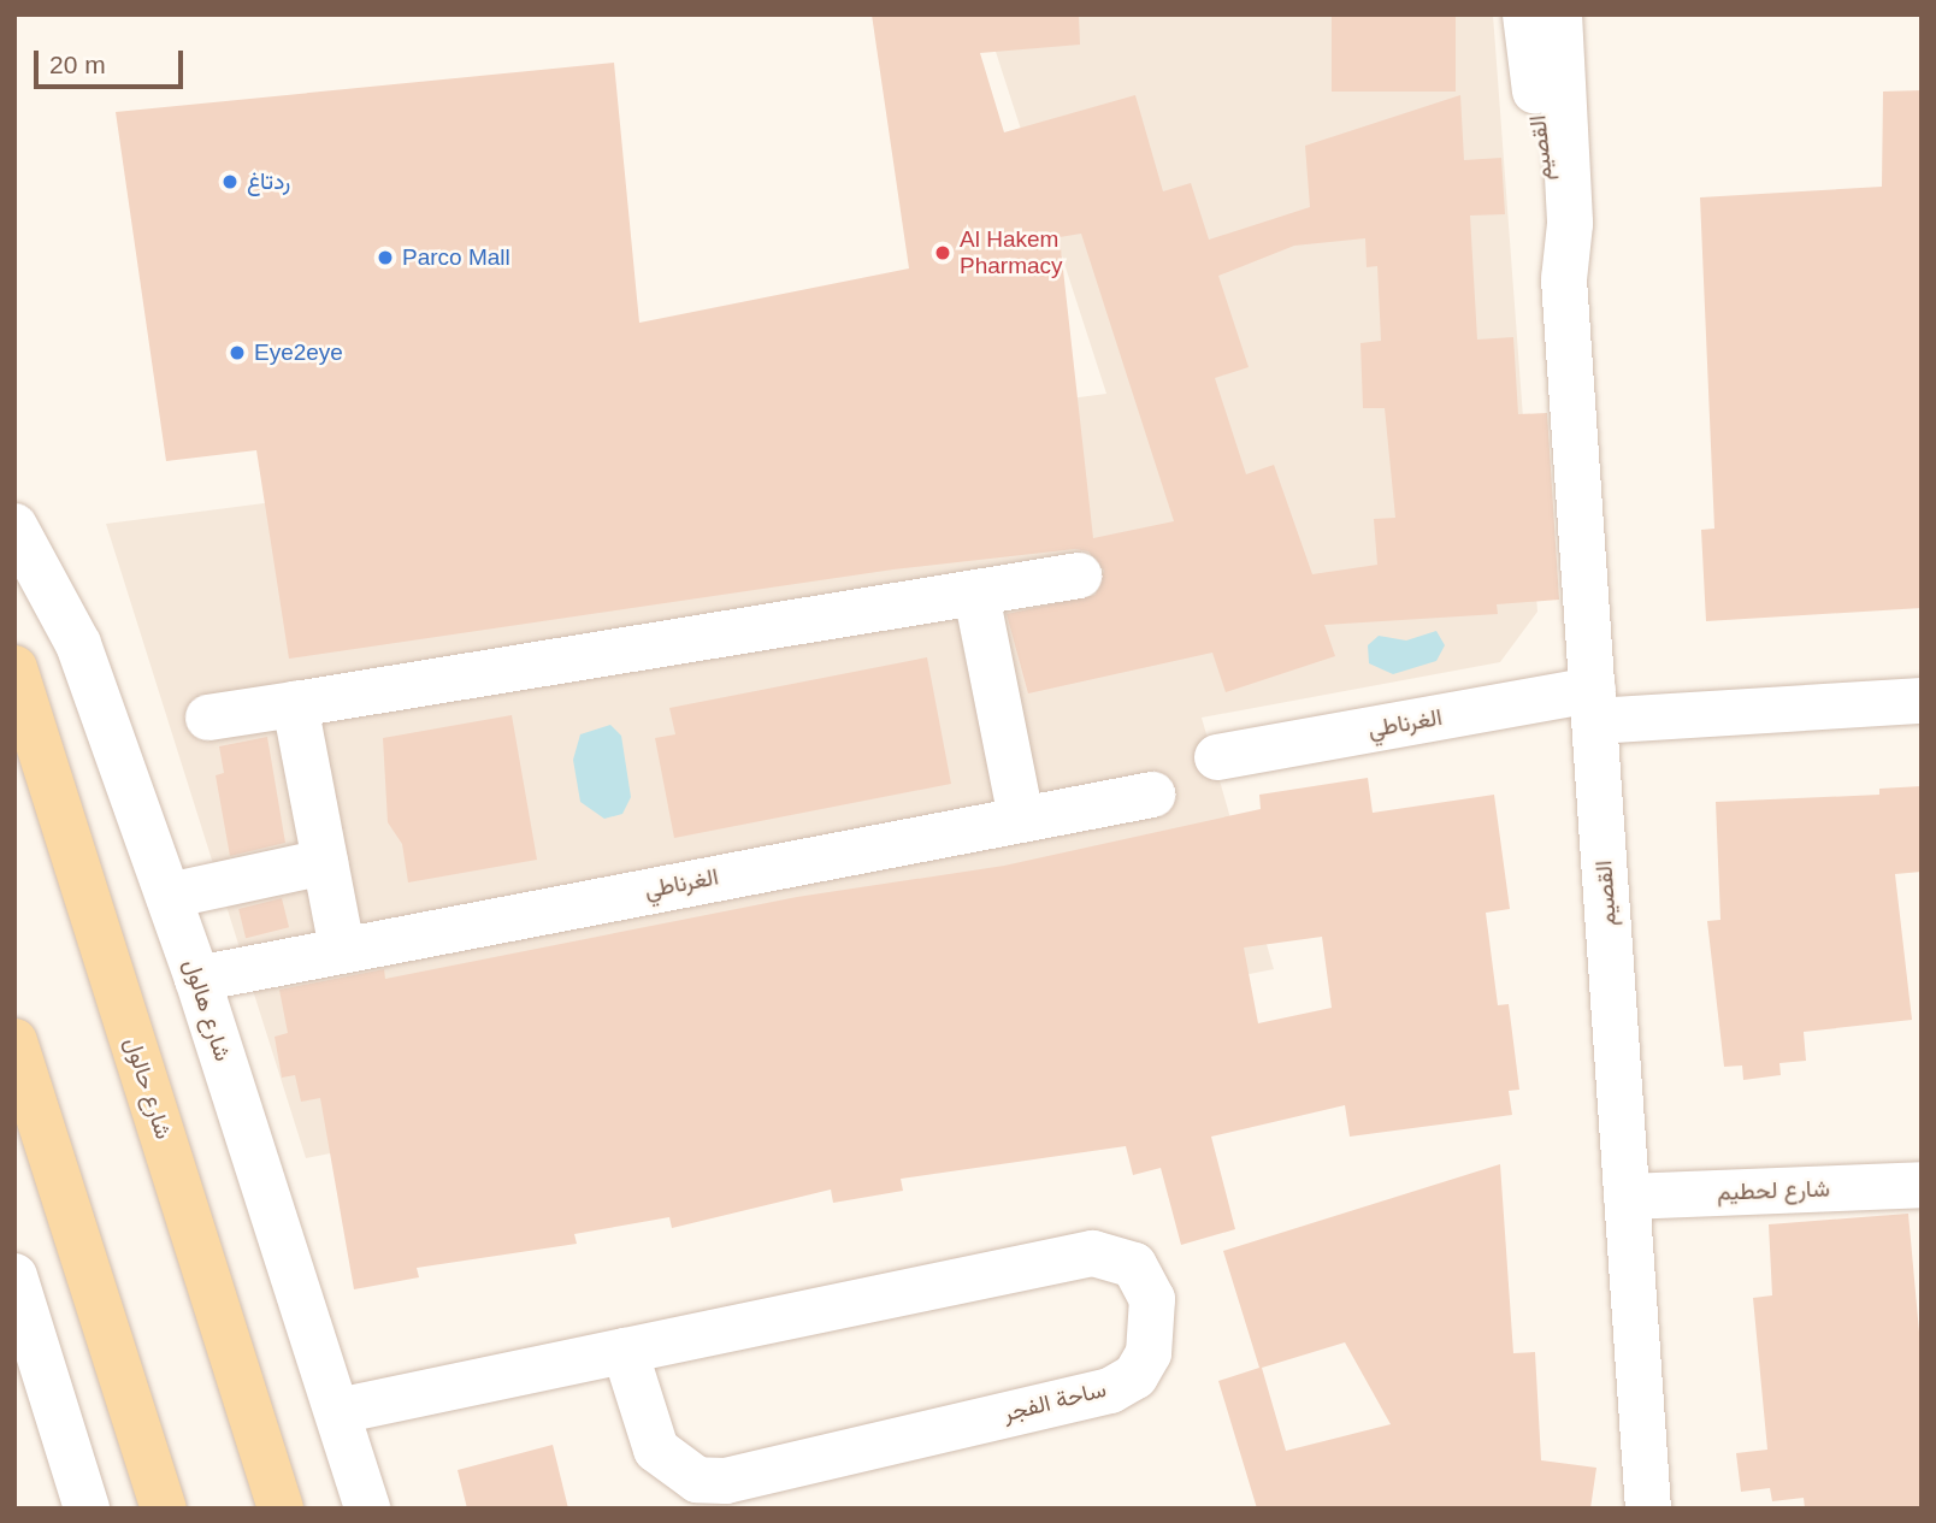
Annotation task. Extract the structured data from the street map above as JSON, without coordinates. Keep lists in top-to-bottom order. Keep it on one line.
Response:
{"streets":{"main road":["شارع حالول"],"street":["القصيم","الغرناطي","شارع هالول","شارع لحطيم","ساحة الفجر"]},"crossings":[["القصيم","الغرناطي"],["القصيم","شارع لحطيم"],["الغرناطي","شارع هالول"],["شارع هالول","ساحة الفجر"]],"places":["ردتاغ","Al Hakem Pharmacy","Parco Mall","Eye2eye"],"scale_bar":"20 m"}
